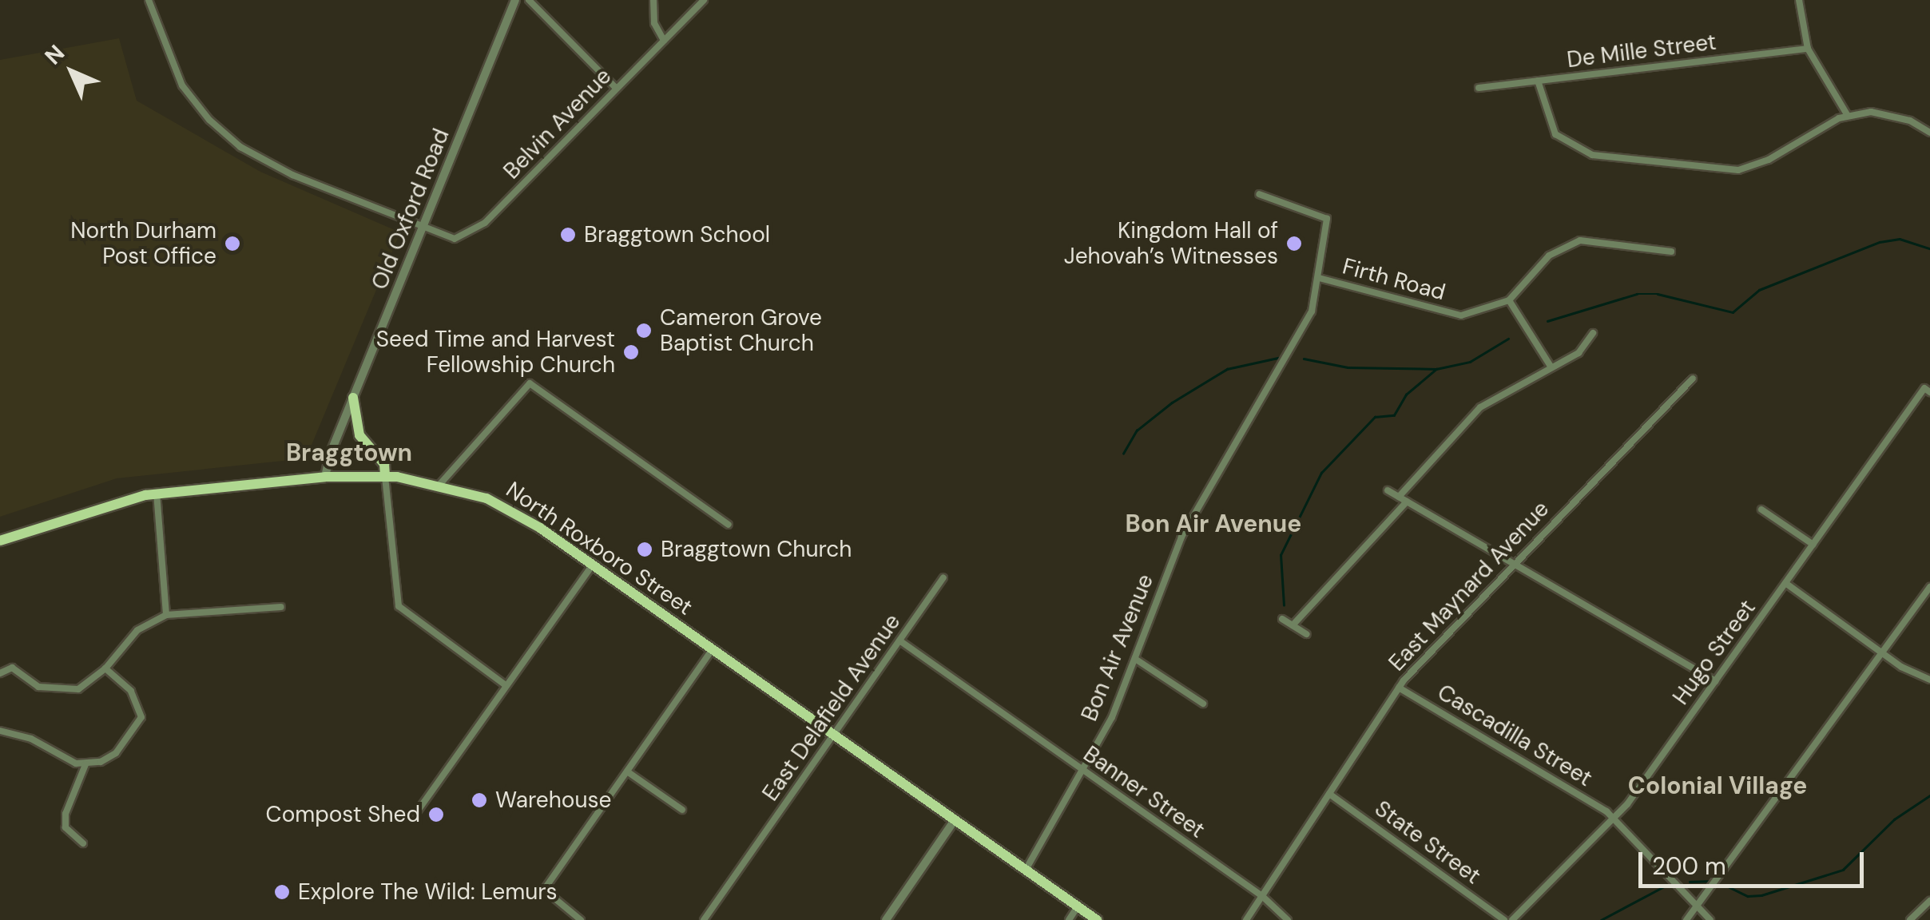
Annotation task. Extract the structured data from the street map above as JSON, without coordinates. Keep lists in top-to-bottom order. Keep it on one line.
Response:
{"streets":{"main road":["North Roxboro Street"],"street":["De Mille Street","Belvin Avenue","Old Oxford Road","Firth Road","East Maynard Avenue","Bon Air Avenue","Hugo Street","East Delafield Avenue","Cascadilla Street","Banner Street","State Street"]},"crossings":[["Belvin Avenue","Old Oxford Road"],["Old Oxford Road","North Roxboro Street"],["Firth Road","Bon Air Avenue"],["North Roxboro Street","Bon Air Avenue"],["North Roxboro Street","East Delafield Avenue"],["East Maynard Avenue","Cascadilla Street"],["East Maynard Avenue","Banner Street"],["East Maynard Avenue","State Street"],["Bon Air Avenue","Banner Street"],["Hugo Street","Cascadilla Street"],["East Delafield Avenue","Banner Street"]],"districts":["Braggtown","Bon Air Avenue","Colonial Village"],"places":["Braggtown School","North Durham Post Office","Kingdom Hall of Jehovah’s Witnesses","Cameron Grove Baptist Church","Seed Time and Harvest Fellowship Church","Braggtown Church","Warehouse","Compost Shed","Explore The Wild: Lemurs"],"scale_bar":"200 m","north":"top left"}
